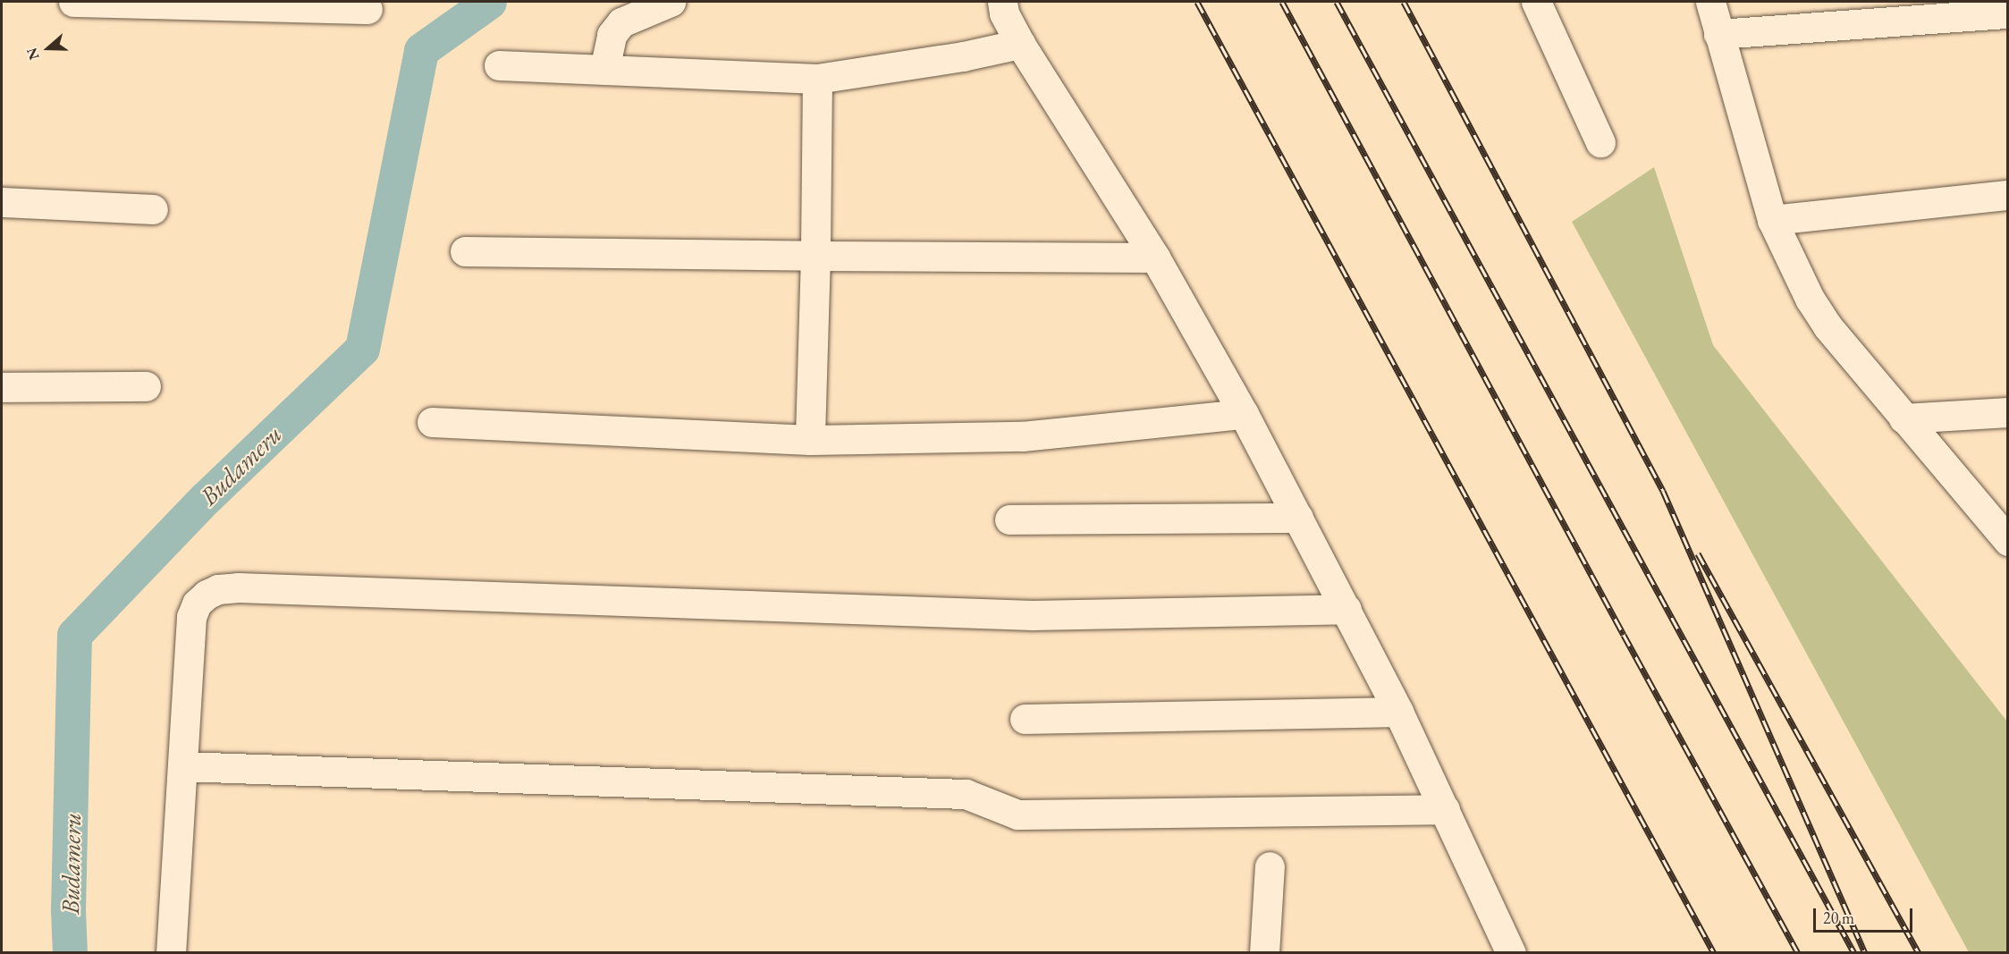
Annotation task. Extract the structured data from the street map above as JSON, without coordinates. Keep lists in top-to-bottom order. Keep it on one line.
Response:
{"water":["Budameru"],"scale_bar":"20 m","north":"left"}
